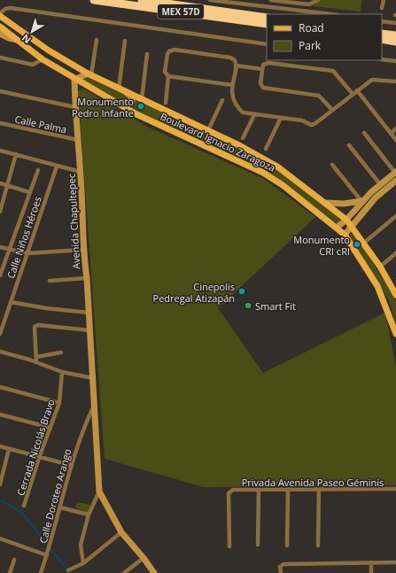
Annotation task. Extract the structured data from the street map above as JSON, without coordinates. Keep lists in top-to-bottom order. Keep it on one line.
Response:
{"streets":{"highway":["MEX 57D"],"main road":["Boulevard Ignacio Zaragoza"],"street":["Calle Palma","Avenida Chapultepec","Calle Niños Héroes","Cerrada Nicolás Bravo","Privada Avenida Paseo Géminis","Calle Doroteo Arango"]},"crossings":[["Calle Palma","Avenida Chapultepec"],["Boulevard Ignacio Zaragoza","Avenida Chapultepec"],["Avenida Chapultepec","Calle Doroteo Arango"]],"places":["Monumento Pedro Infante","Monumento CRI cRI","Cinepolis Pedregal Atizapán","Smart Fit"],"legend":["Road","Park"],"north":"bottom left"}
